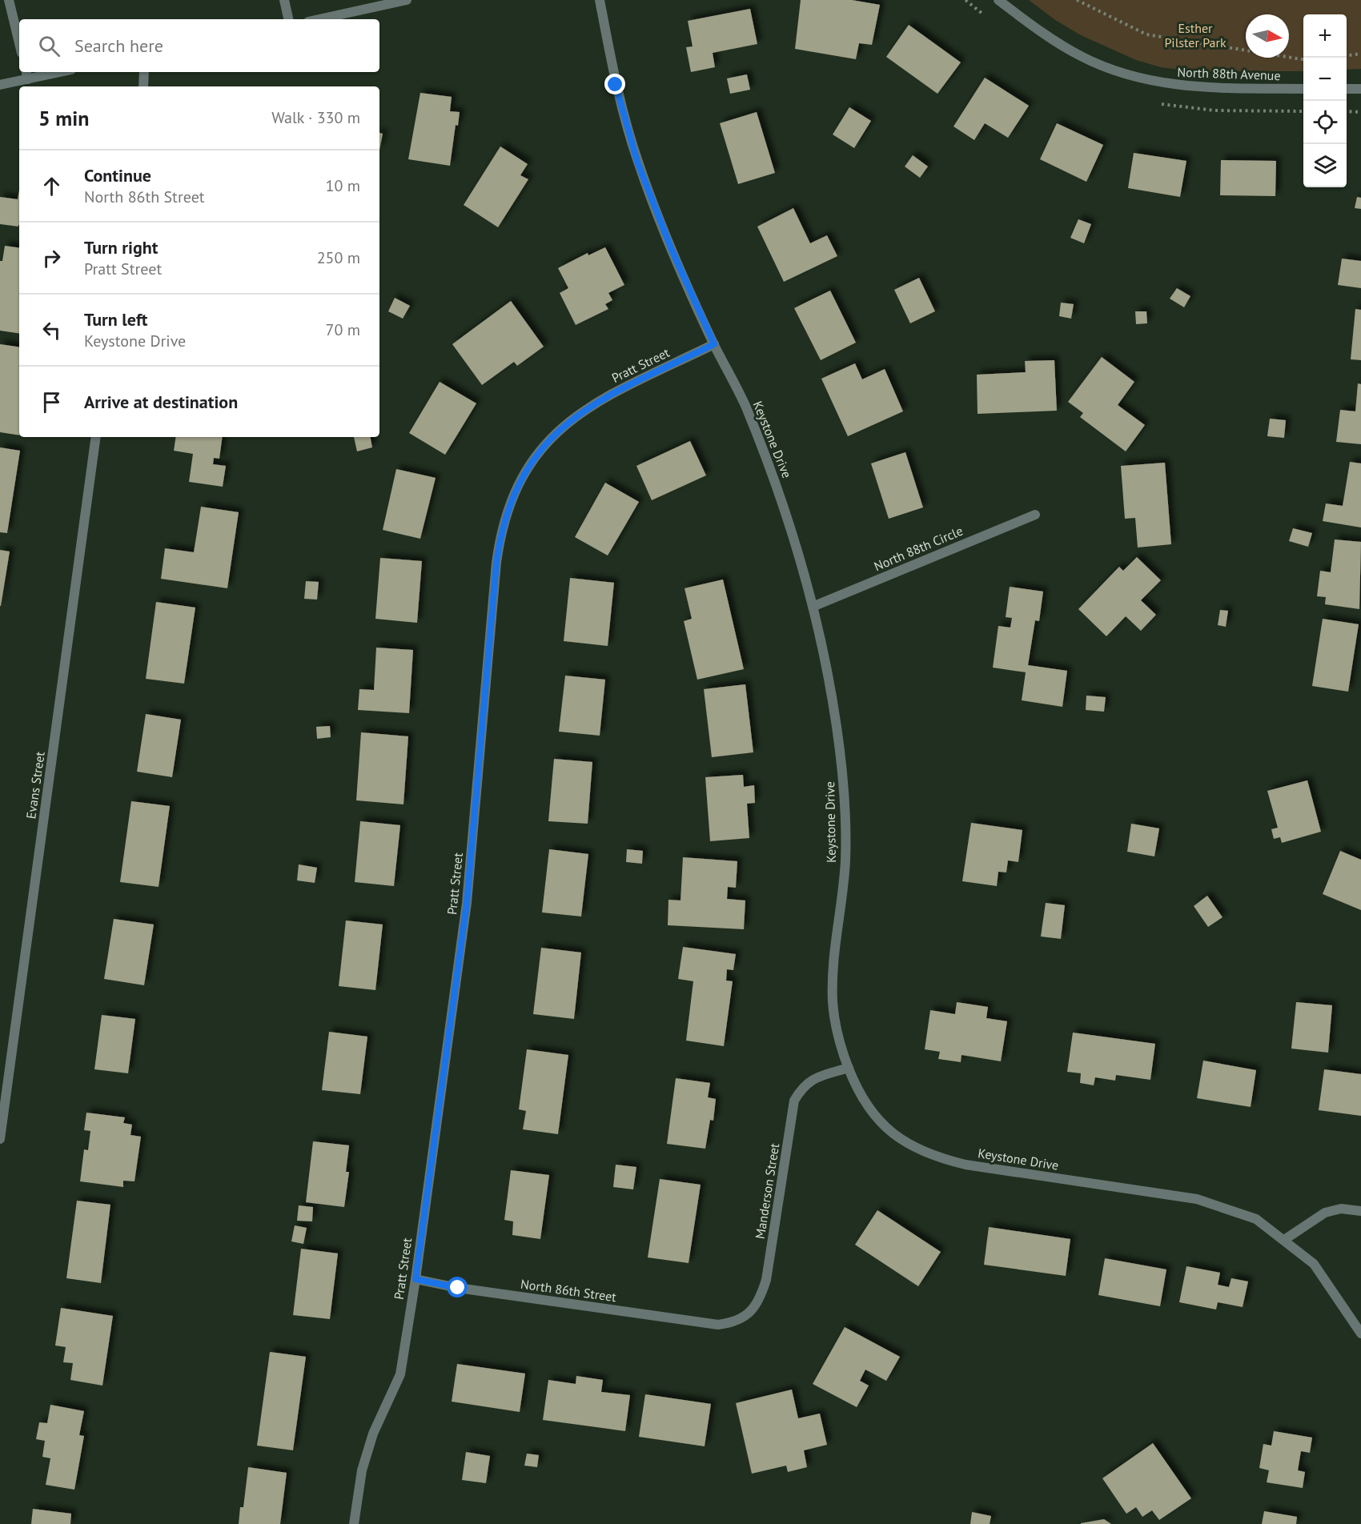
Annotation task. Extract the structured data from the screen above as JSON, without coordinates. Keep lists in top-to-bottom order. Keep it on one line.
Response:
{"streets":{"street":["North 88th Avenue","Pratt Street","Keystone Drive","North 88th Circle","Evans Street","Manderson Street","North 86th Street"]},"crossings":[["Pratt Street","Keystone Drive"],["Pratt Street","North 86th Street"],["Keystone Drive","North 88th Circle"],["Keystone Drive","Manderson Street"],["Manderson Street","North 86th Street"]],"parks":["Esther Pilster Park"],"north":"right","page":{"map_buttons":["+","−"],"search":"Search here","heading":["5 min","Walk · 330 m"],"list":[["Continue","North 86th Street","10 m"],["Turn right","Pratt Street","250 m"],["Turn left","Keystone Drive","70 m"],"Arrive at destination"]}}
